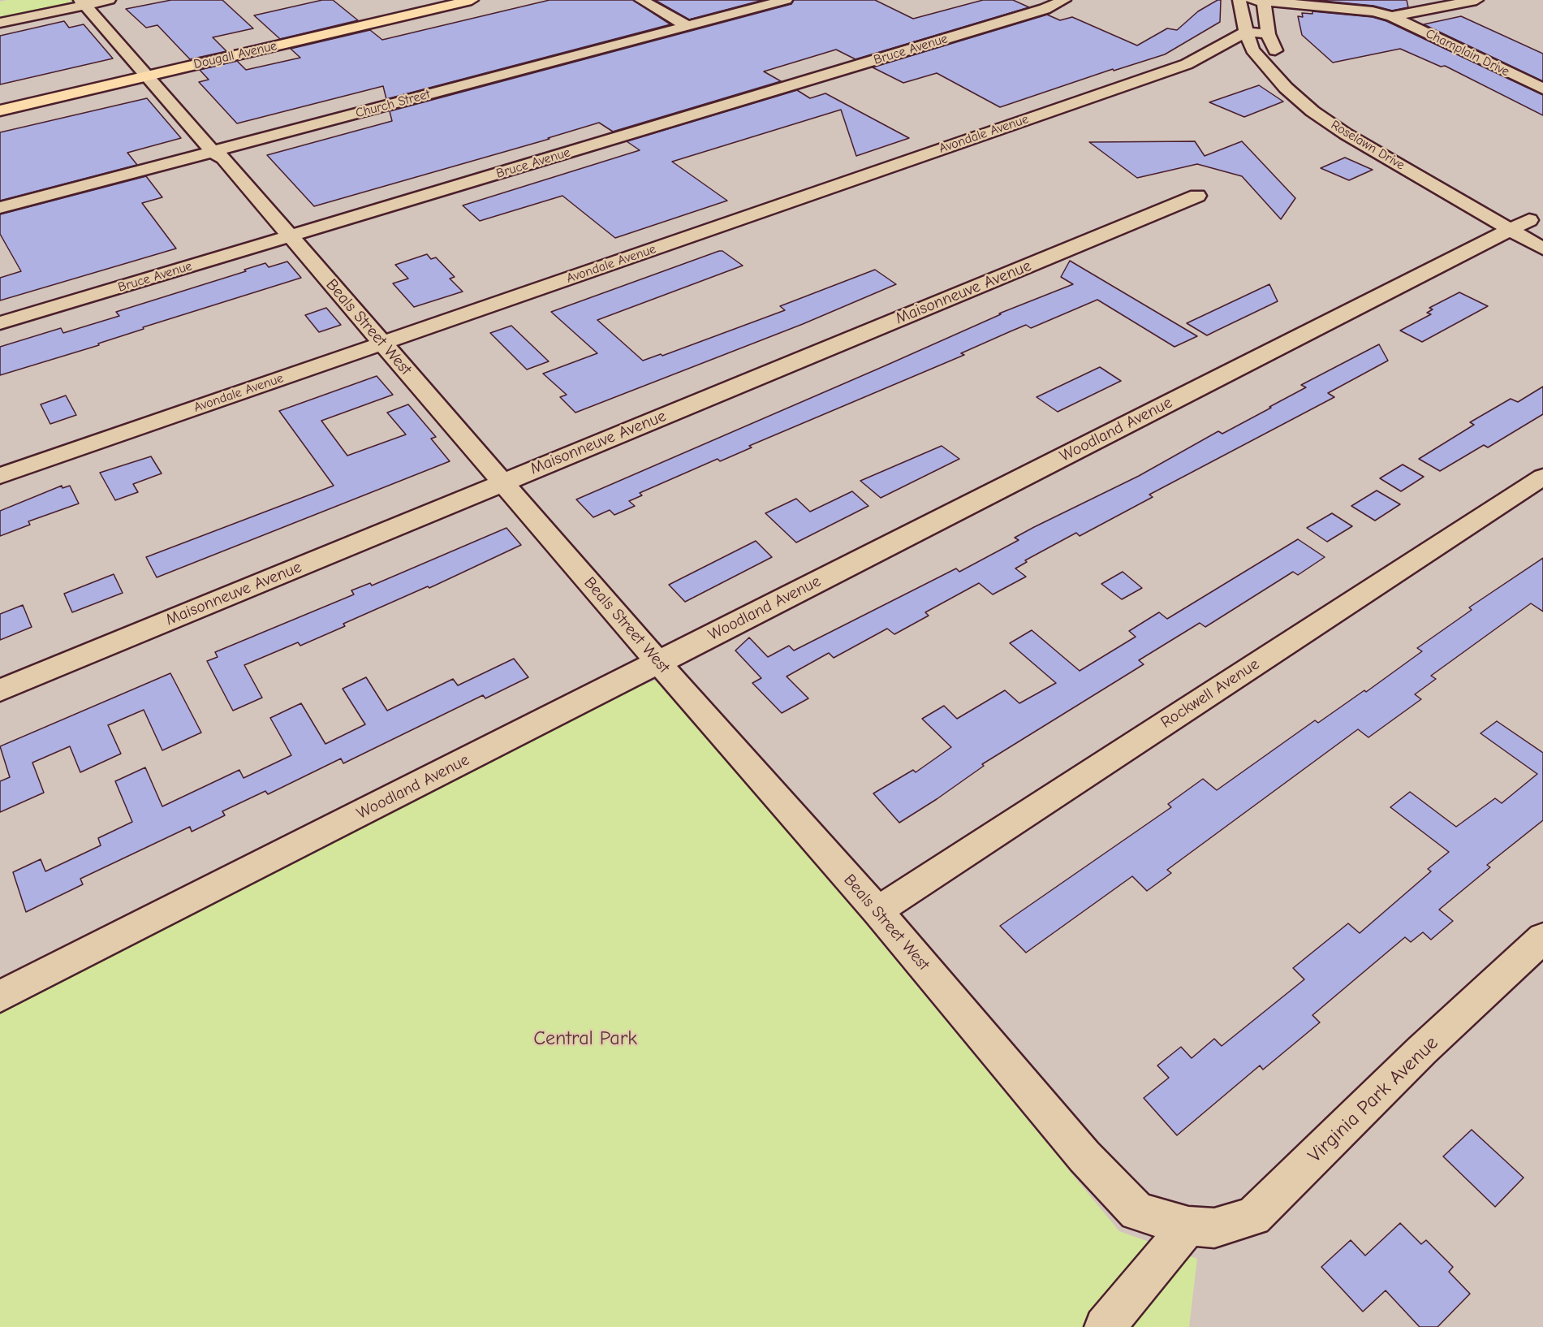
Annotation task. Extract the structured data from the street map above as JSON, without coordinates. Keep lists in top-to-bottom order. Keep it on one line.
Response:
{"streets":{"main road":["Dougall Avenue"],"street":["Bruce Avenue","Champlain Drive","Church Street","Avondale Avenue","Roselawn Drive","Maisonneuve Avenue","Beals Street West","Woodland Avenue","Rockwell Avenue","Virginia Park Avenue"]},"crossings":[["Bruce Avenue","Beals Street West"],["Dougall Avenue","Beals Street West"],["Church Street","Beals Street West"],["Avondale Avenue","Roselawn Drive"],["Avondale Avenue","Beals Street West"],["Roselawn Drive","Woodland Avenue"],["Maisonneuve Avenue","Beals Street West"],["Beals Street West","Woodland Avenue"],["Beals Street West","Rockwell Avenue"],["Beals Street West","Virginia Park Avenue"]],"parks":["Central Park"]}
